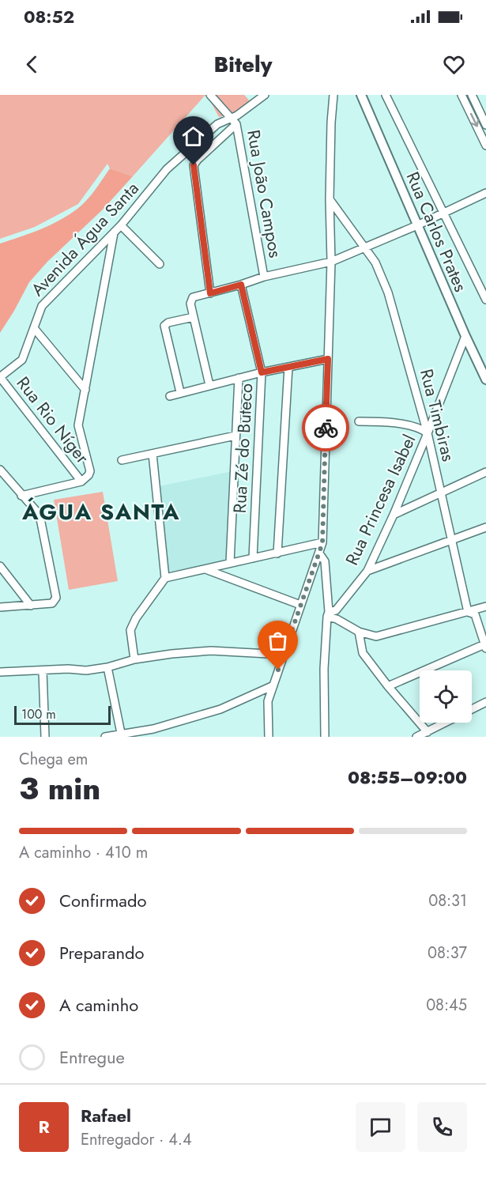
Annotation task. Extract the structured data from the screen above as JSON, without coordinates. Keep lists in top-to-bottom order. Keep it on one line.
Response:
{"streets":{"street":["Rua João Campos","Rua Carlos Prates","Avenida Água Santa","Rua Timbiras","Rua Rio Níger","Rua Zé do Buteco","Rua Princesa Isabel"]},"crossings":[["Rua João Campos","Avenida Água Santa"],["Rua Carlos Prates","Rua Princesa Isabel"],["Avenida Água Santa","Rua Rio Níger"],["Rua Timbiras","Rua Princesa Isabel"]],"districts":["ÁGUA SANTA"],"scale_bar":"100 m","page":{"status":"08:52","header":"Bitely","scale":"100 m","heading":["3 min","Chega em","08:55–09:00"],"panel":["Rafael","Entregador · 4.4"],"bar":"A caminho · 410 m","list":[["Confirmado","08:31"],["Preparando","08:37"],["A caminho","08:45"],"Entregue"],"round":"R"}}
